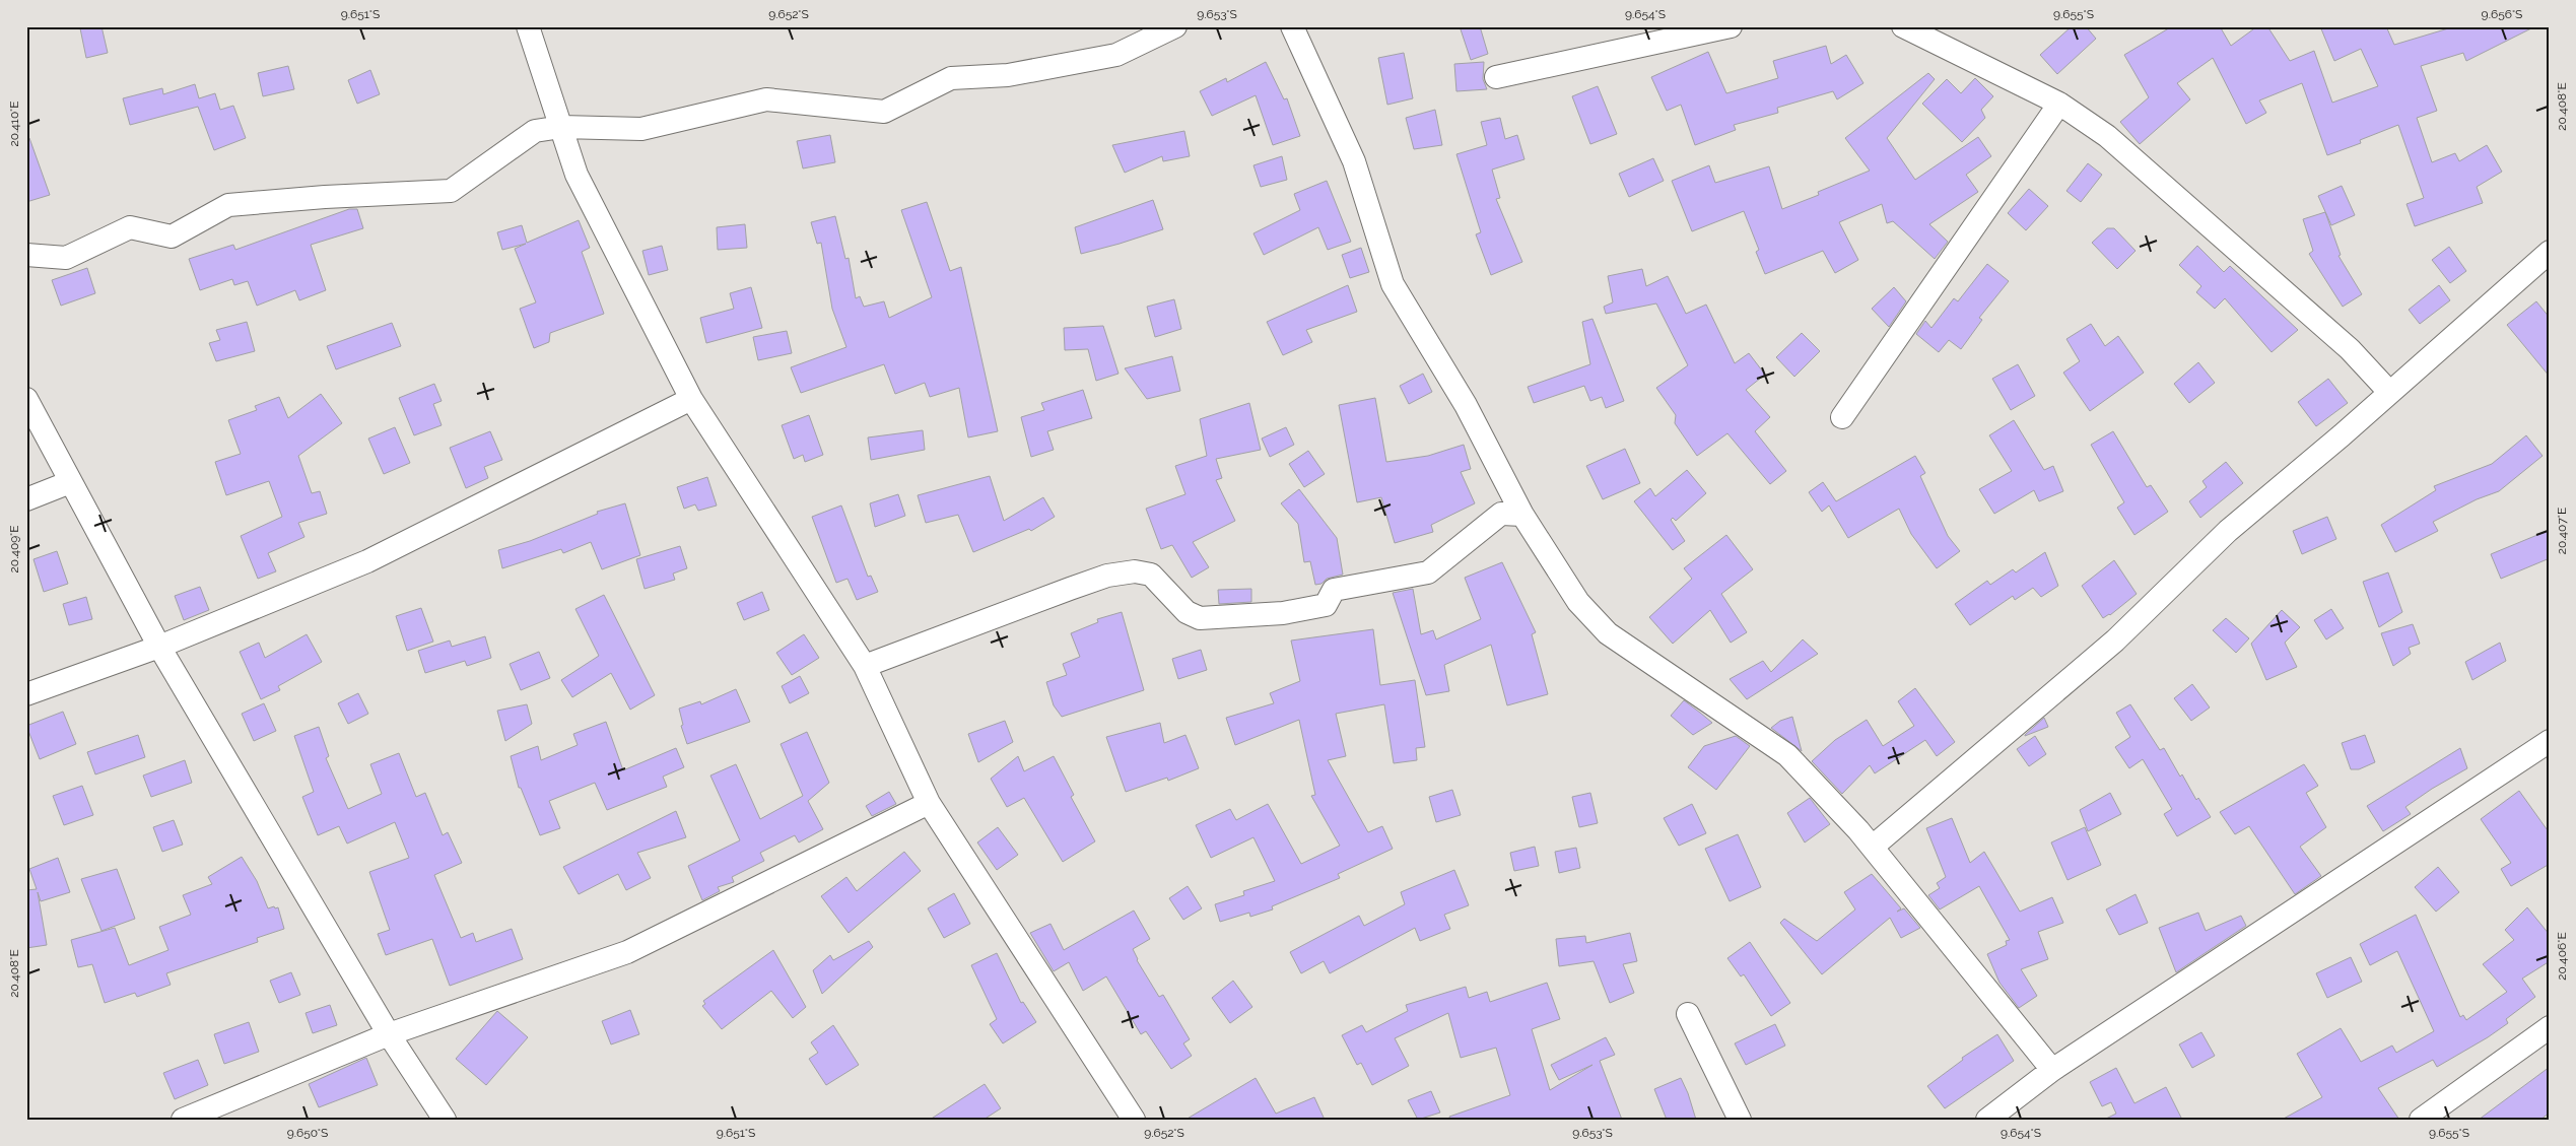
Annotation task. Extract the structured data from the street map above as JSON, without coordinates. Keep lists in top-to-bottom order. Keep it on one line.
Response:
{"coordinates":["9.651°S","9.652°S","9.653°S","9.654°S","9.655°S","9.656°S","20.408°E","20.410°E","20.407°E","20.409°E","20.406°E","9.650°S"]}
